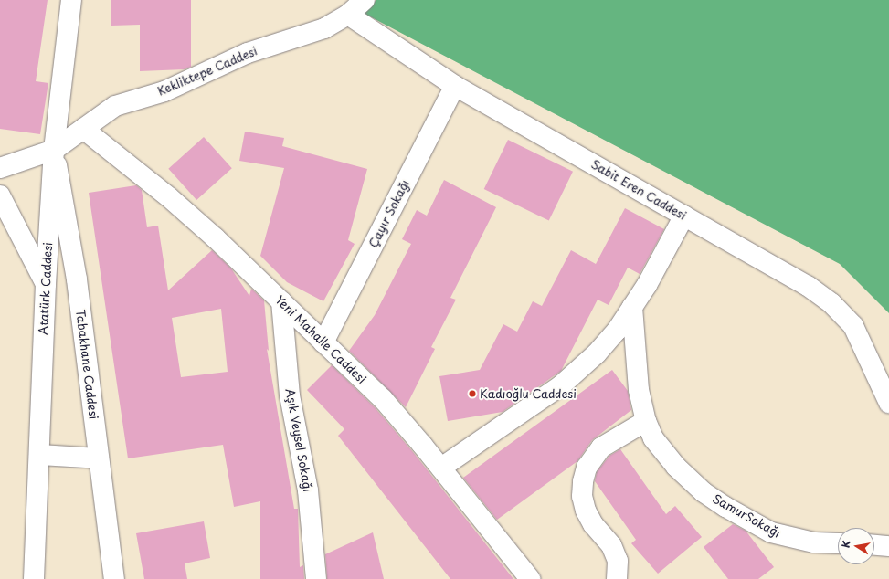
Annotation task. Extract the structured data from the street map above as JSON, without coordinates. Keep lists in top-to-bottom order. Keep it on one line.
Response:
{"streets":{"street":["Kekliktepe Caddesi","Sabit Eren Caddesi","Çayır Sokağı","Atatürk Caddesi","Yeni Mahalle Caddesi","Tabakhane Caddesi","Aşık Veysel Sokağı","SamurSokağı"]},"crossings":[["Kekliktepe Caddesi","Sabit Eren Caddesi"],["Kekliktepe Caddesi","Atatürk Caddesi"],["Kekliktepe Caddesi","Yeni Mahalle Caddesi"],["Kekliktepe Caddesi","Tabakhane Caddesi"],["Sabit Eren Caddesi","Çayır Sokağı"],["Çayır Sokağı","Yeni Mahalle Caddesi"],["Atatürk Caddesi","Tabakhane Caddesi"],["Yeni Mahalle Caddesi","Aşık Veysel Sokağı"]],"places":["Kadıoğlu Caddesi"],"north":"left"}
